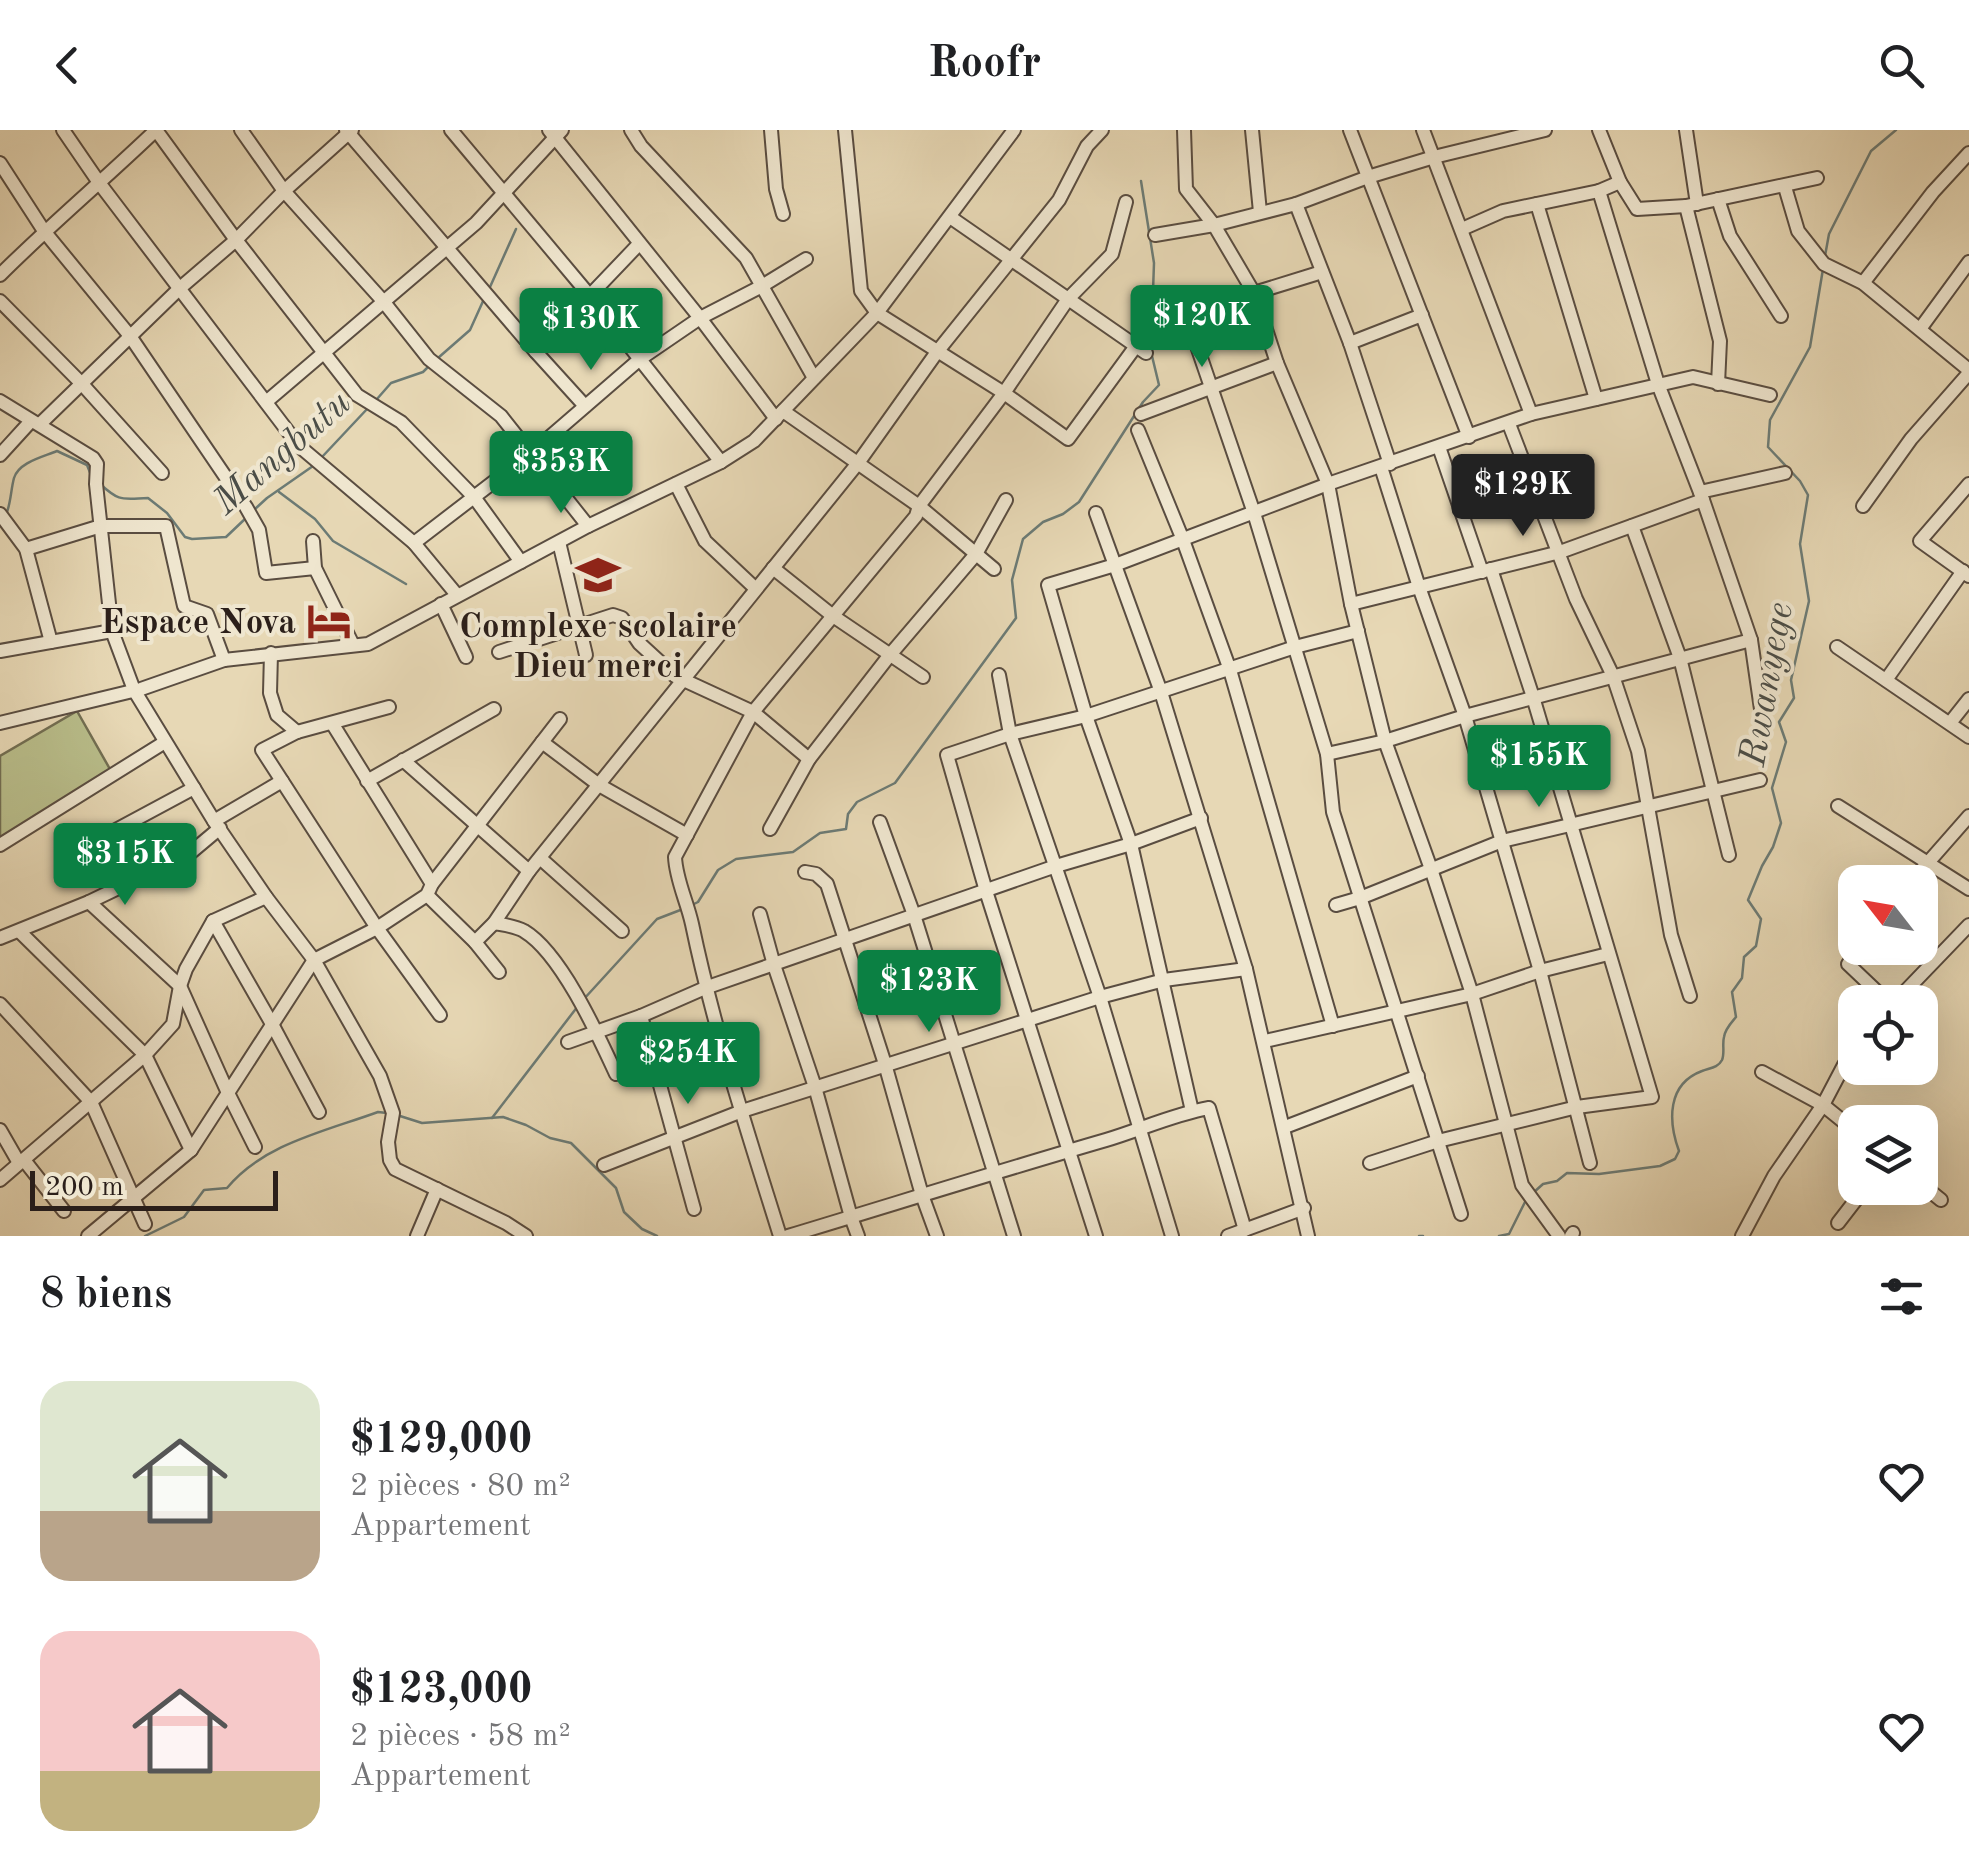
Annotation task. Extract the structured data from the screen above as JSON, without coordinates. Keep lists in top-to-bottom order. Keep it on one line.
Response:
{"water":["Mangbutu","Rwanyege"],"places":{"school or university":["Complexe scolaire Dieu merci"],"hotel":["Espace Nova"]},"scale_bar":"200 m","north":"top left","page":{"header":"Roofr","price":["$120K","$130K","$353K","$129K","$155K","$315K","$123K","$254K"],"scale":"200 m","heading":"8 biens","list":[{"name":"$129,000","note":"2 pièces · 80 m² · Appartement"},{"name":"$123,000","note":"2 pièces · 58 m² · Appartement"}]}}
